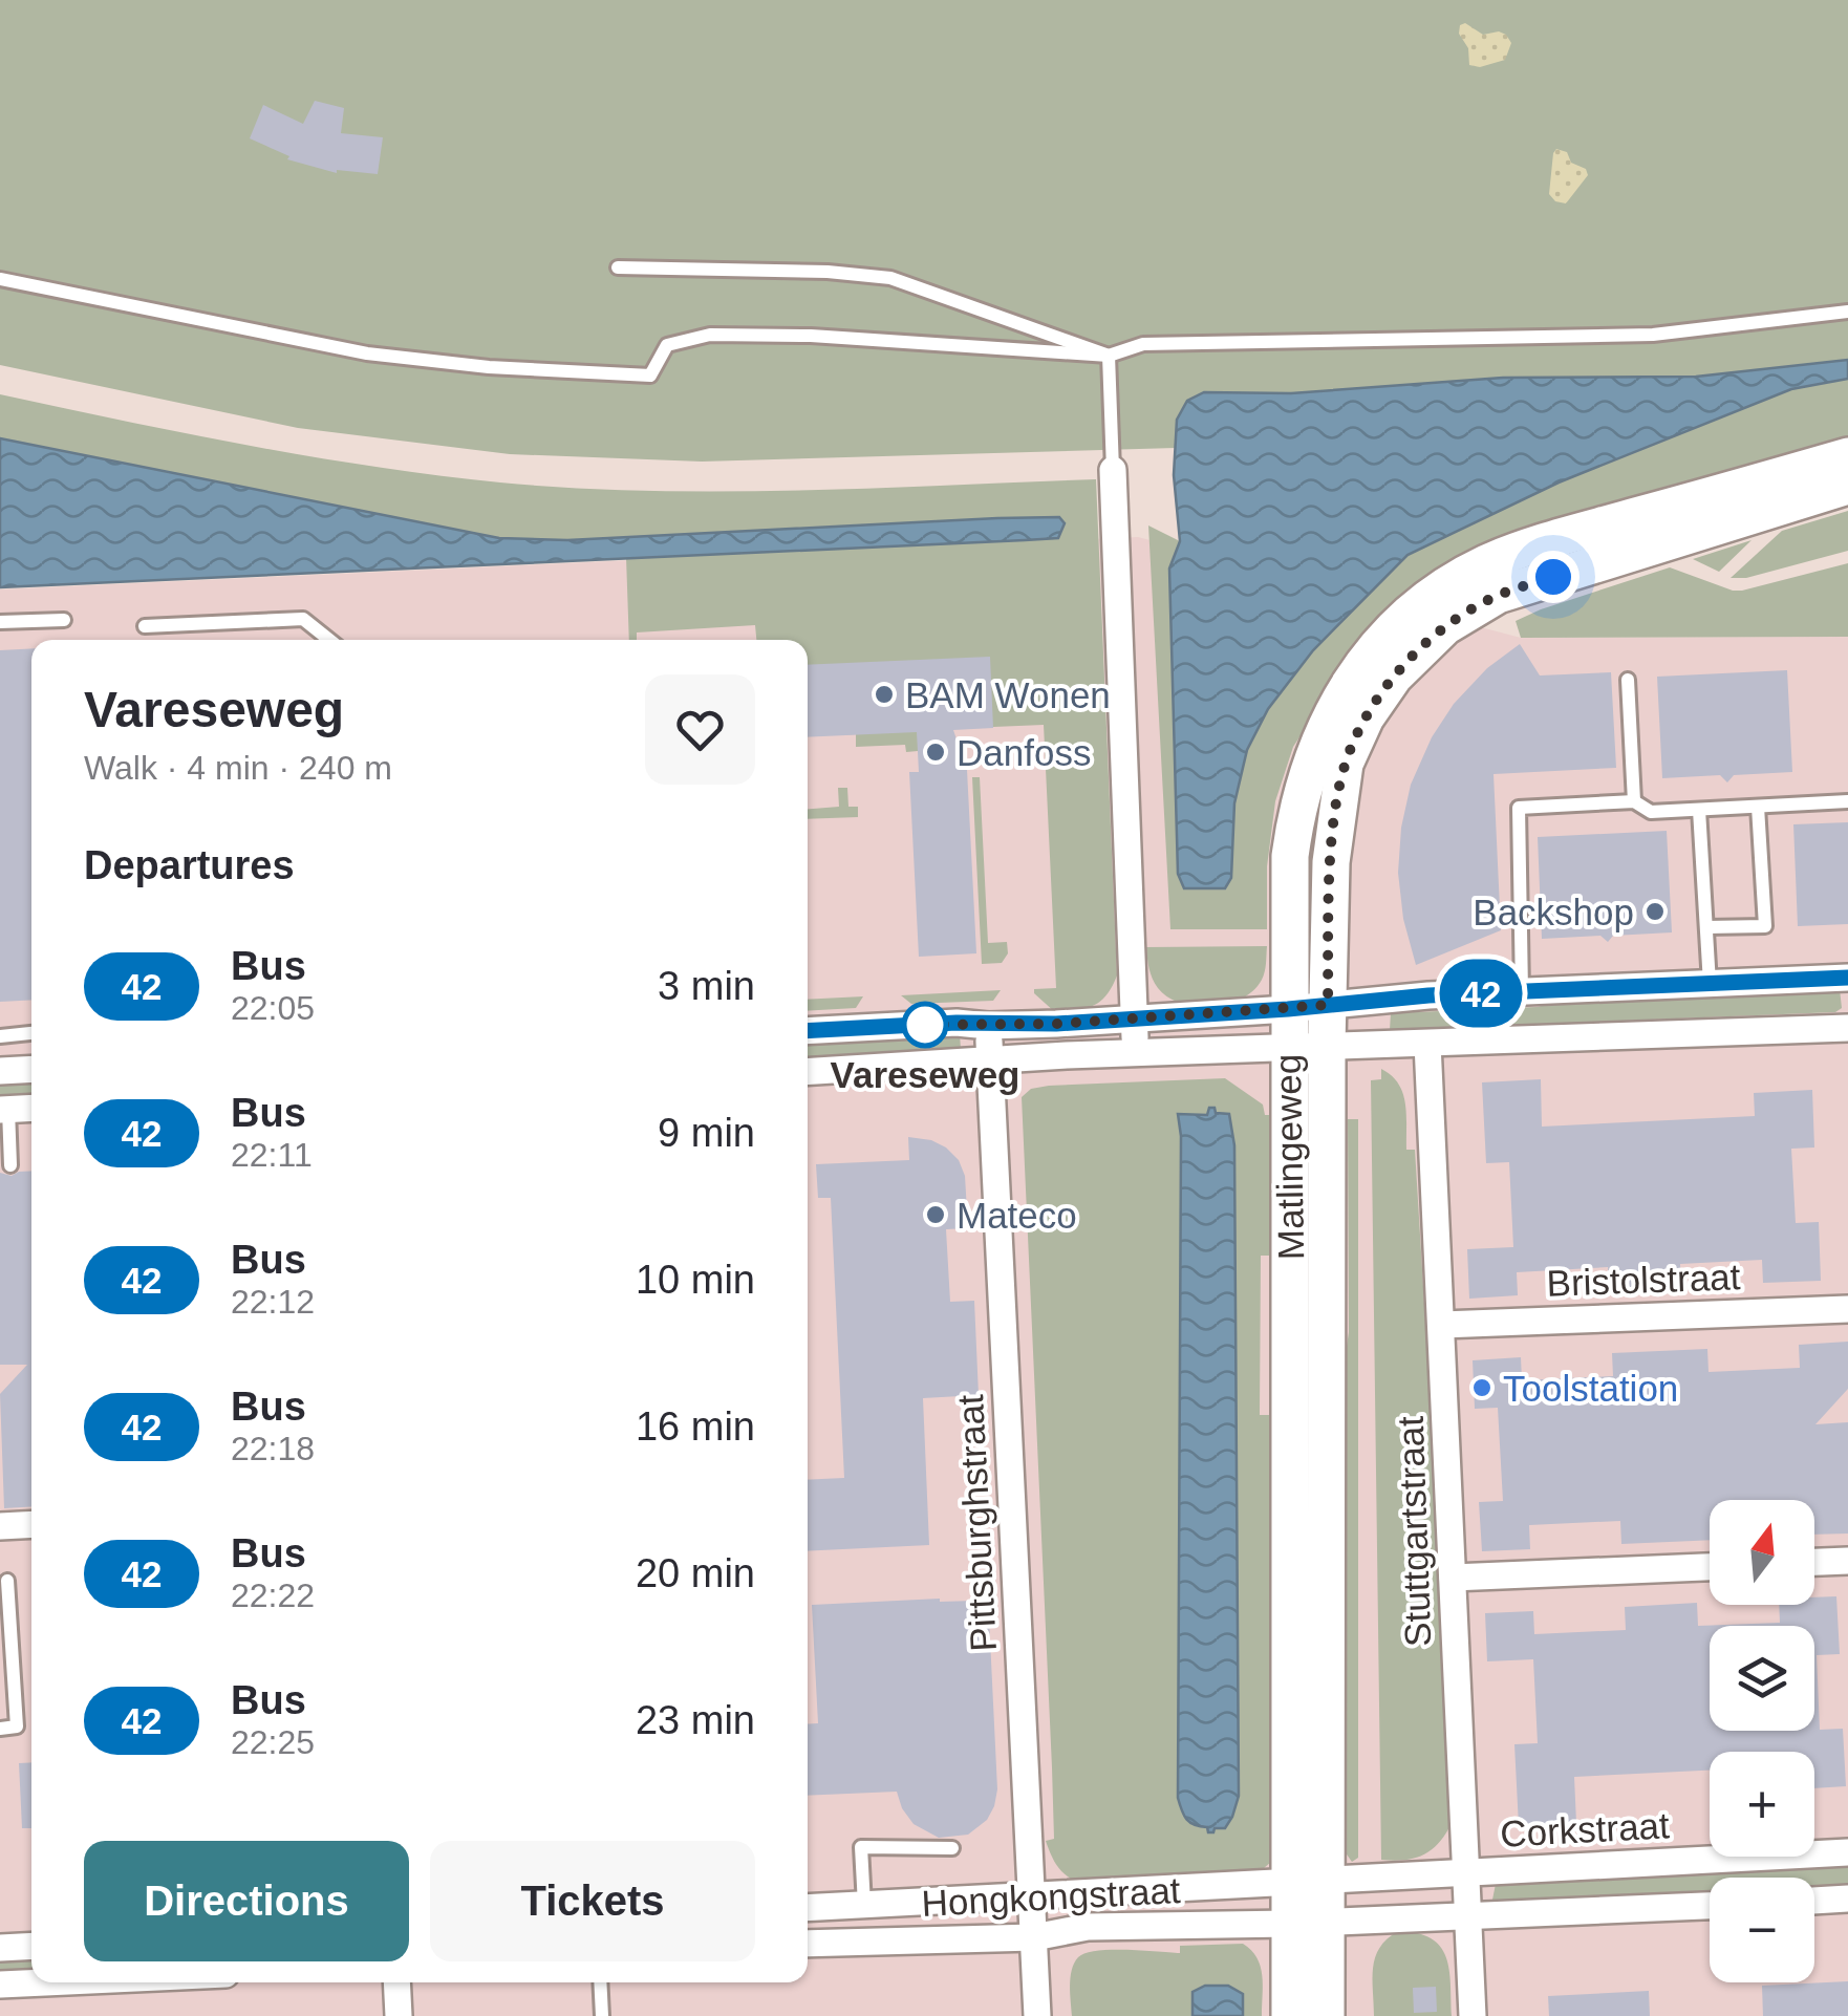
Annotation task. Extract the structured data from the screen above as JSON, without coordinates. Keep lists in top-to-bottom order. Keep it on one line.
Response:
{"streets":{"main road":["Matlingeweg"],"street":["Bristolstraat","Pittsburghstraat","Stuttgartstraat","Corkstraat","Hongkongstraat"]},"crossings":[["Matlingeweg","Corkstraat"],["Matlingeweg","Hongkongstraat"],["Bristolstraat","Stuttgartstraat"],["Pittsburghstraat","Hongkongstraat"],["Stuttgartstraat","Corkstraat"],["Corkstraat","Hongkongstraat"]],"places":["BAM Wonen","Danfoss","Backshop","Vareseweg","Mateco","Toolstation"],"lines":["bus line 42"],"north":"top","page":{"on_map":"42","heading":[["Vareseweg","Walk · 4 min · 240 m"],"Departures"],"list":[{"mark":"42","name":"Bus","note":"22:05","value":"3 min"},{"mark":"42","name":"Bus","note":"22:11","value":"9 min"},{"mark":"42","name":"Bus","note":"22:12","value":"10 min"},{"mark":"42","name":"Bus","note":"22:18","value":"16 min"},{"mark":"42","name":"Bus","note":"22:22","value":"20 min"},{"mark":"42","name":"Bus","note":"22:25","value":"23 min"}],"map_buttons":["+","−"],"buttons":["Directions","Tickets"]}}
